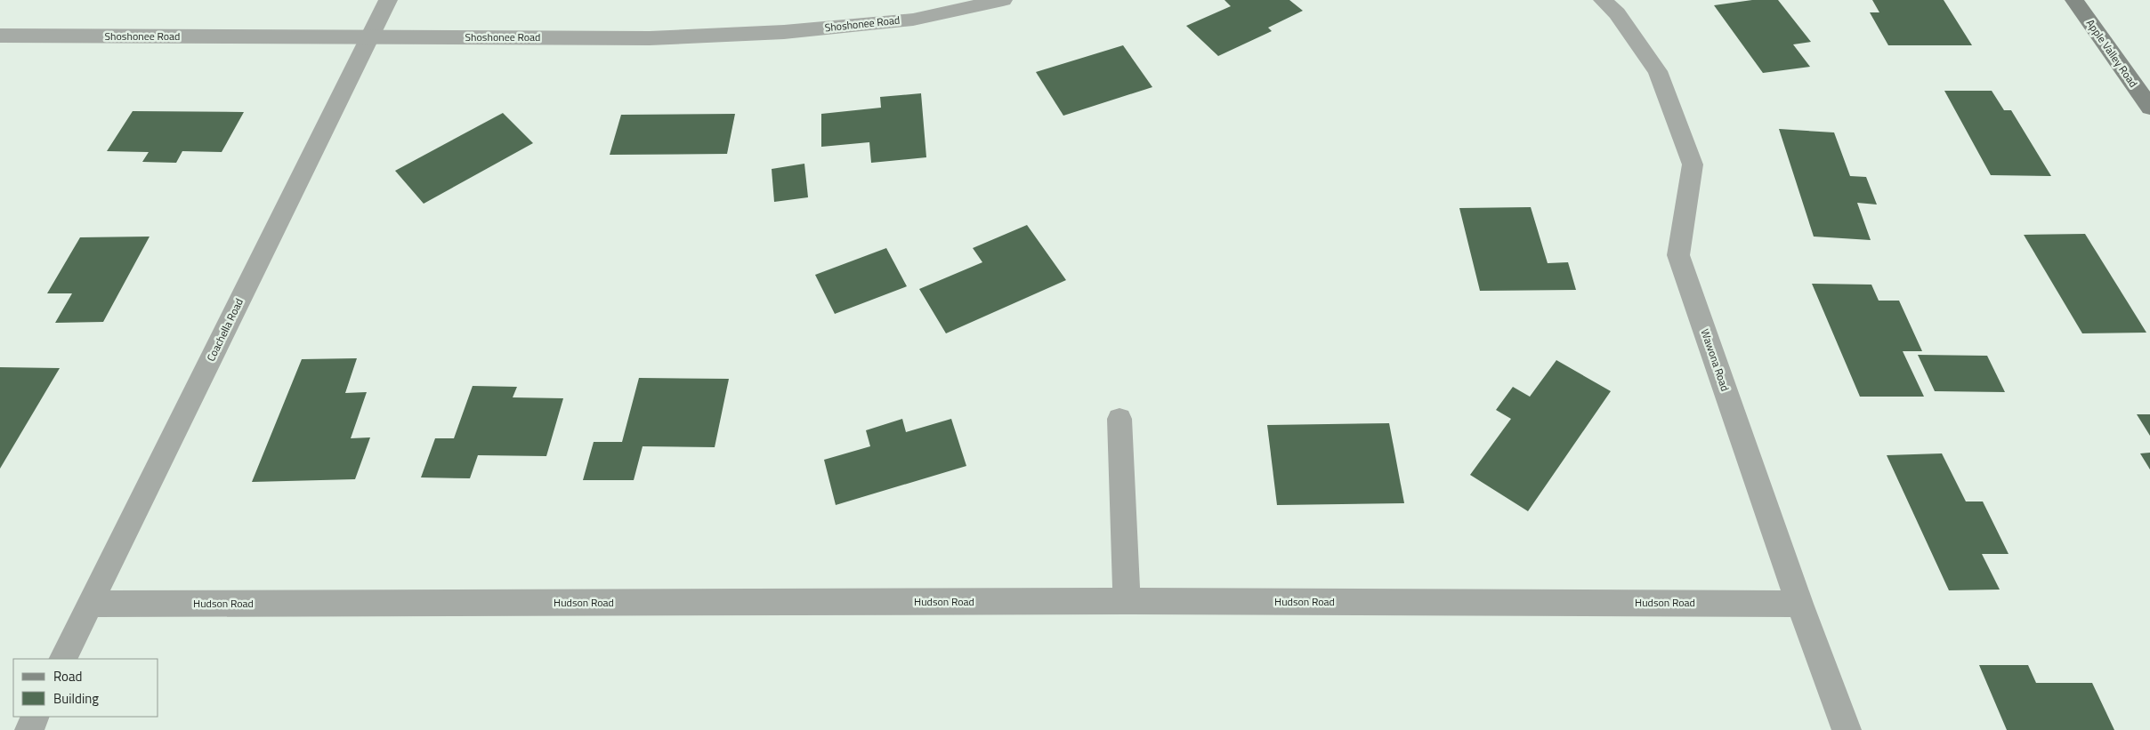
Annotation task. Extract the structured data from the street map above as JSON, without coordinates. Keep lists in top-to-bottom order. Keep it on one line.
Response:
{"streets":{"main road":["Apple Valley Road"],"street":["Shoshonee Road","Coachella Road","Wawona Road","Hudson Road"]},"crossings":[["Shoshonee Road","Coachella Road"],["Coachella Road","Hudson Road"],["Wawona Road","Hudson Road"]],"legend":["Road","Building"]}
